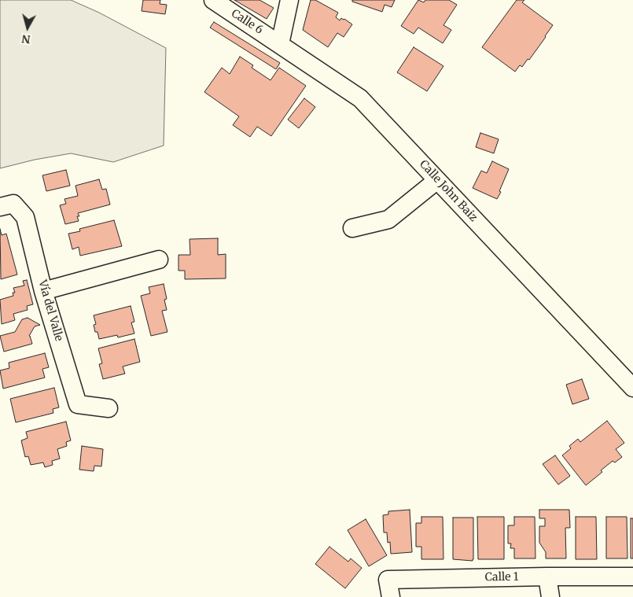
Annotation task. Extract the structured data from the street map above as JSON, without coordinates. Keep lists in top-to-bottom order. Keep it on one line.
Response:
{"streets":{"street":["Calle 6","Calle John Baiz","Vía del Valle","Calle 1"]},"crossings":[["Calle 6","Calle John Baiz"]],"north":"bottom"}
